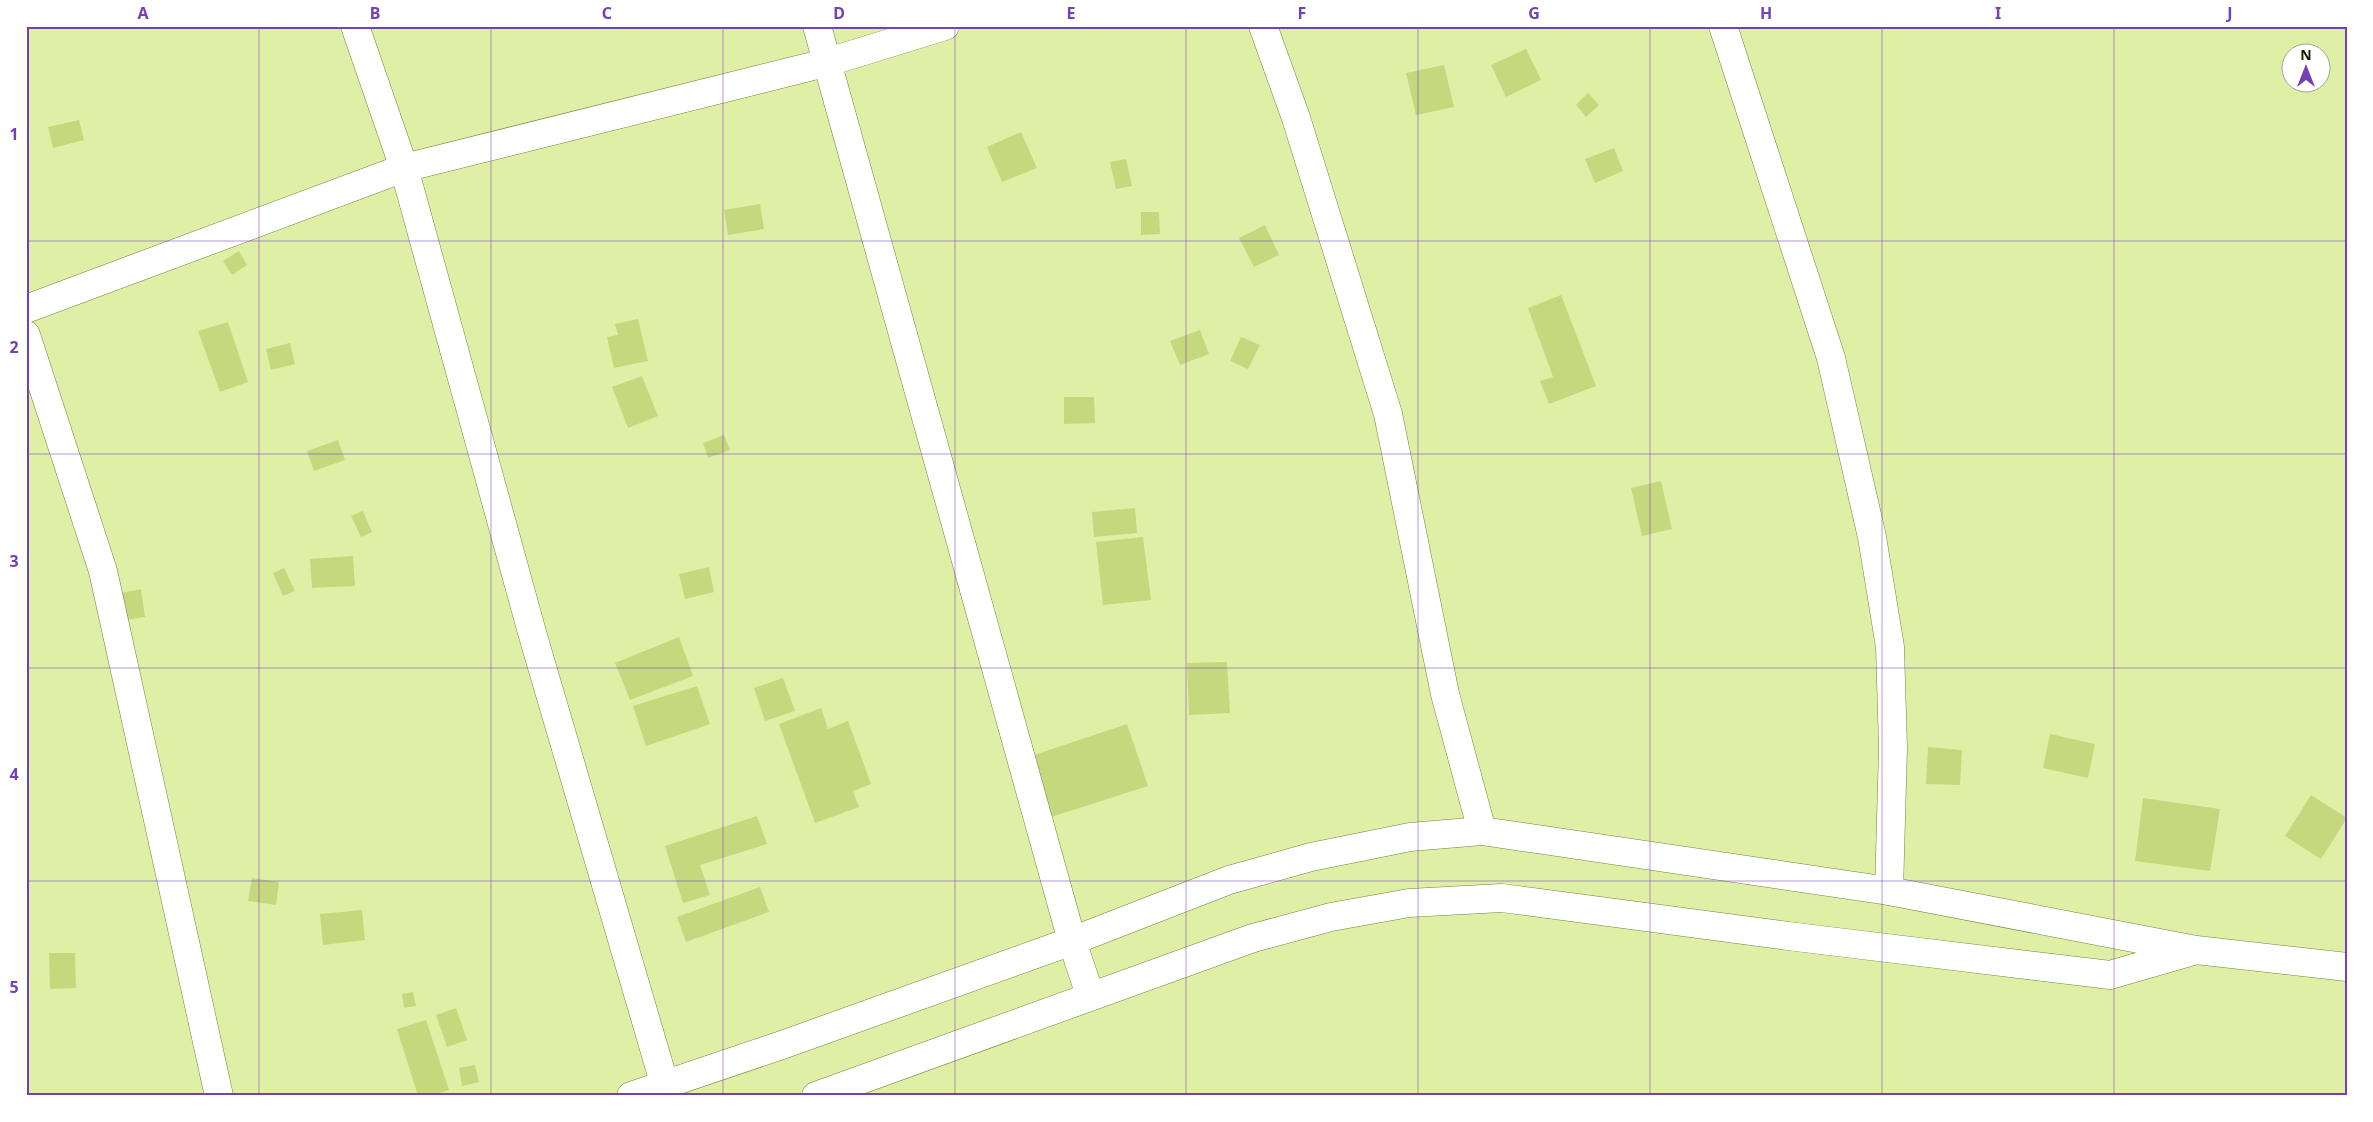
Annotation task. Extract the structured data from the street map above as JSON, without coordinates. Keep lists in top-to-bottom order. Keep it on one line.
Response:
{"north":"top","grid":{"columns":["A","B","C","D","E","F","G","H","I","J"],"rows":["1","2","3","4","5"]}}
